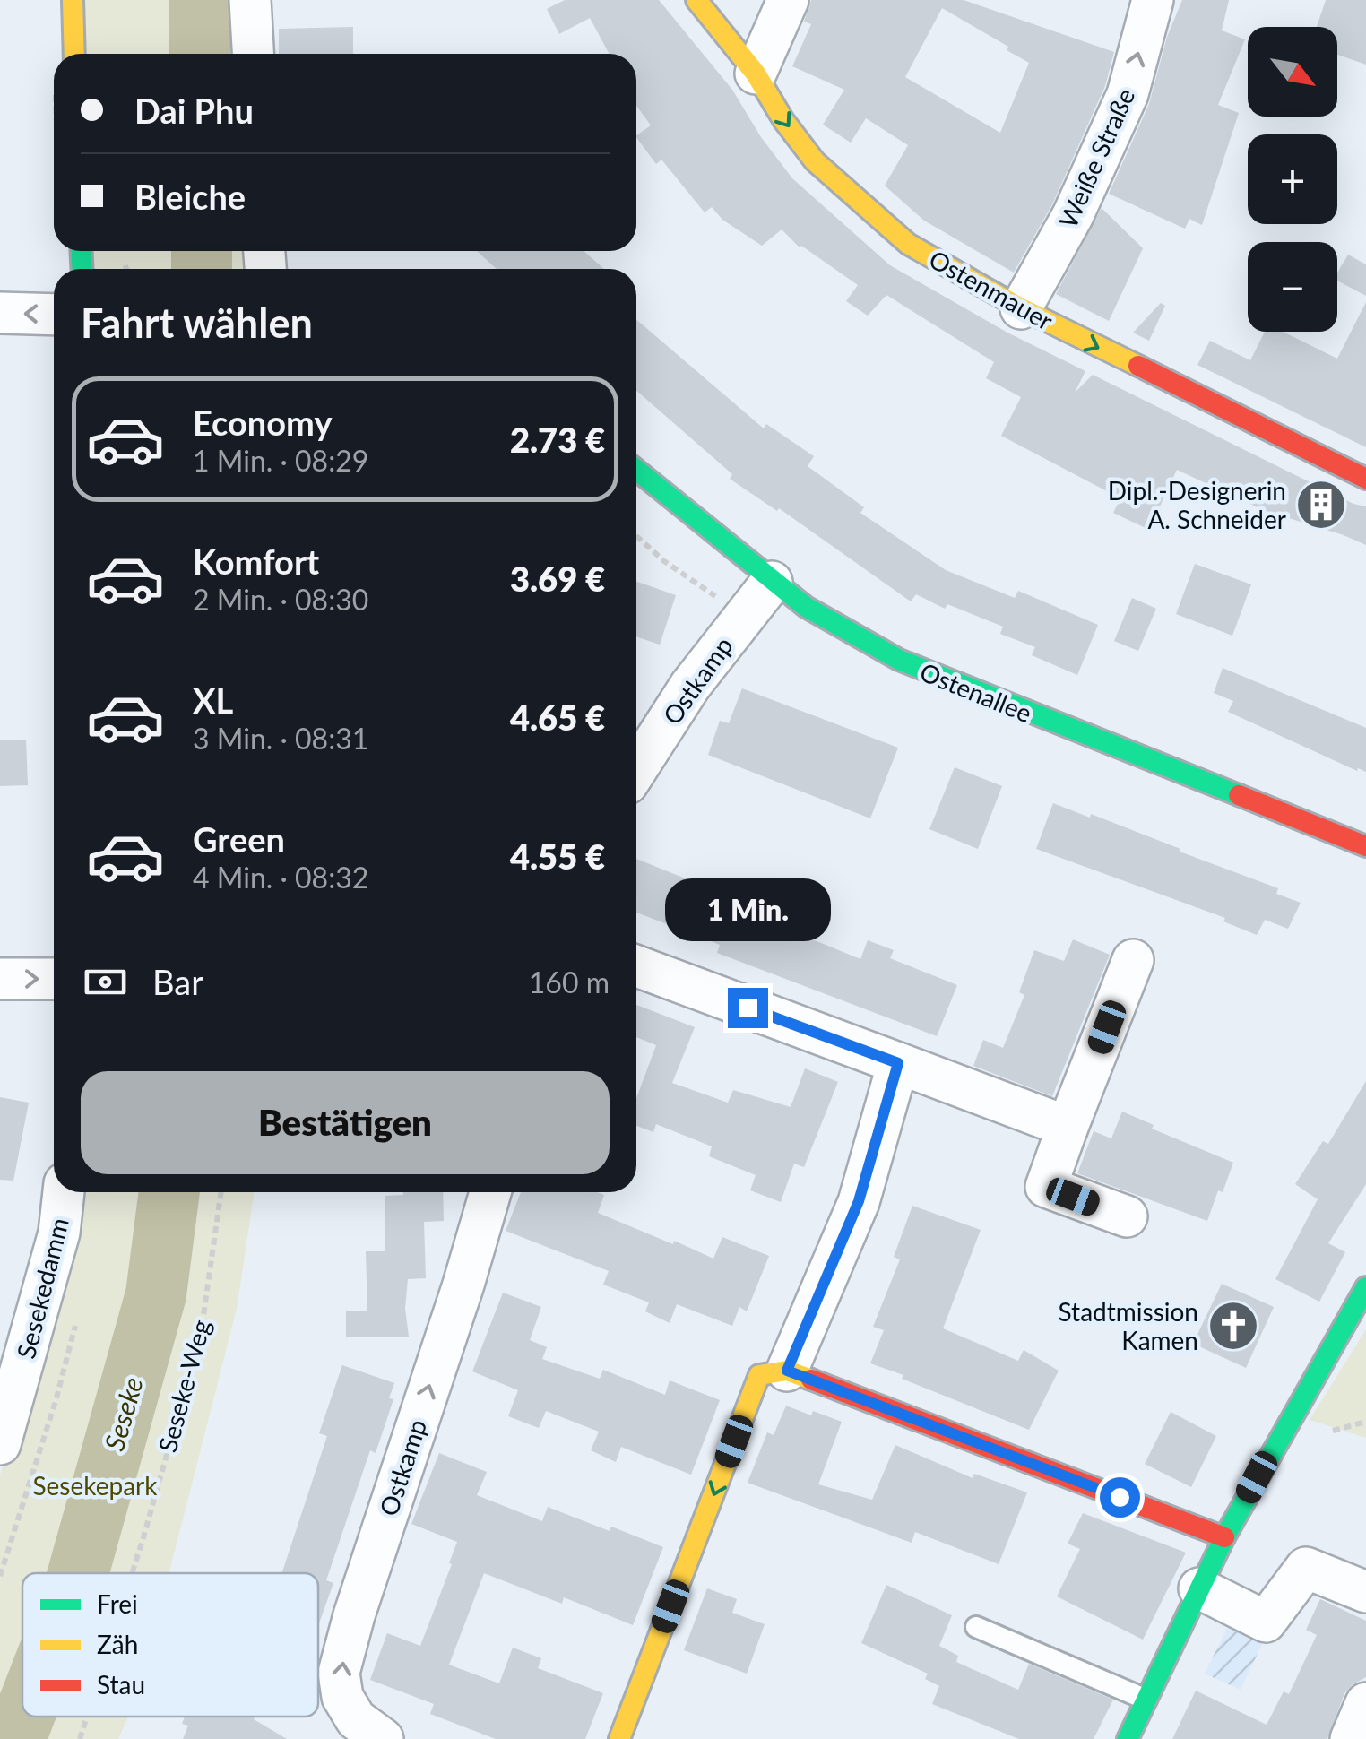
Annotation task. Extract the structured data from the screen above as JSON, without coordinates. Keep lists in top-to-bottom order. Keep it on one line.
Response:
{"streets":{"street":["Weiße Straße","Ostenmauer","Ostkamp","Ostenallee","Sesekedamm"],"path":["Seseke-Weg"]},"crossings":[["Weiße Straße","Ostenmauer"],["Ostkamp","Ostenallee"]],"one_way":["Weiße Straße","Ostenmauer"],"water":["Seseke"],"parks":["Sesekepark"],"places":{"building":["Dipl.-Designerin A. Schneider"],"church":["Stadtmission Kamen"]},"legend":["Frei","Zäh","Stau"],"north":"bottom right","page":{"map_buttons":["+","−"],"banner":["Dai Phu","Bleiche"],"heading":"Fahrt wählen","list":[{"name":"Economy","note":"1 Min. · 08:29","value":"2.73 €"},{"name":"Komfort","note":"2 Min. · 08:30","value":"3.69 €"},{"name":"XL","note":"3 Min. · 08:31","value":"4.65 €"},{"name":"Green","note":"4 Min. · 08:32","value":"4.55 €"}],"bubble":"1 Min.","pay":["Bar","160 m"],"buttons":"Bestätigen"}}
